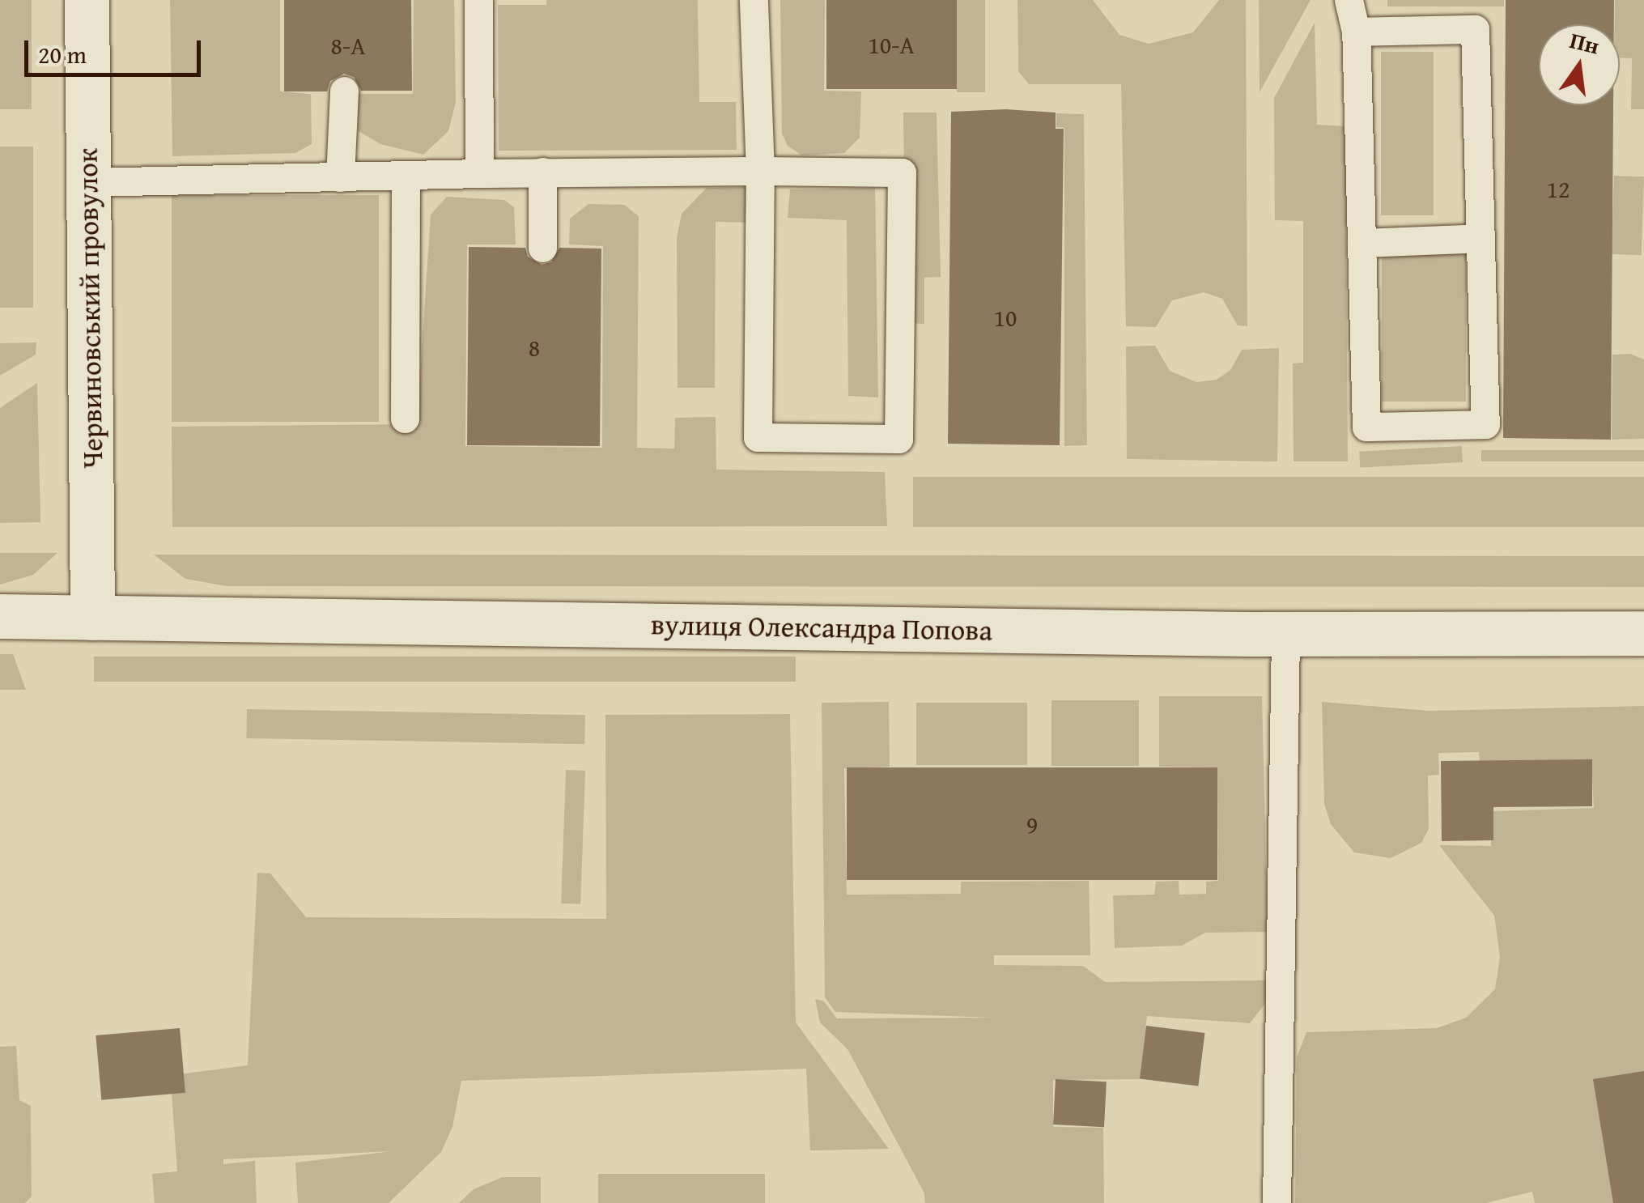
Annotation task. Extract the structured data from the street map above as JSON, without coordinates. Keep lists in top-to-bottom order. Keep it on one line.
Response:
{"streets":{"street":["Червиновський провулок","вулиця Олександра Попова"]},"crossings":[["Червиновський провулок","вулиця Олександра Попова"]],"house_numbers":["10-А","8-А","12","10","8","9"],"scale_bar":"20 m","north":"top"}
